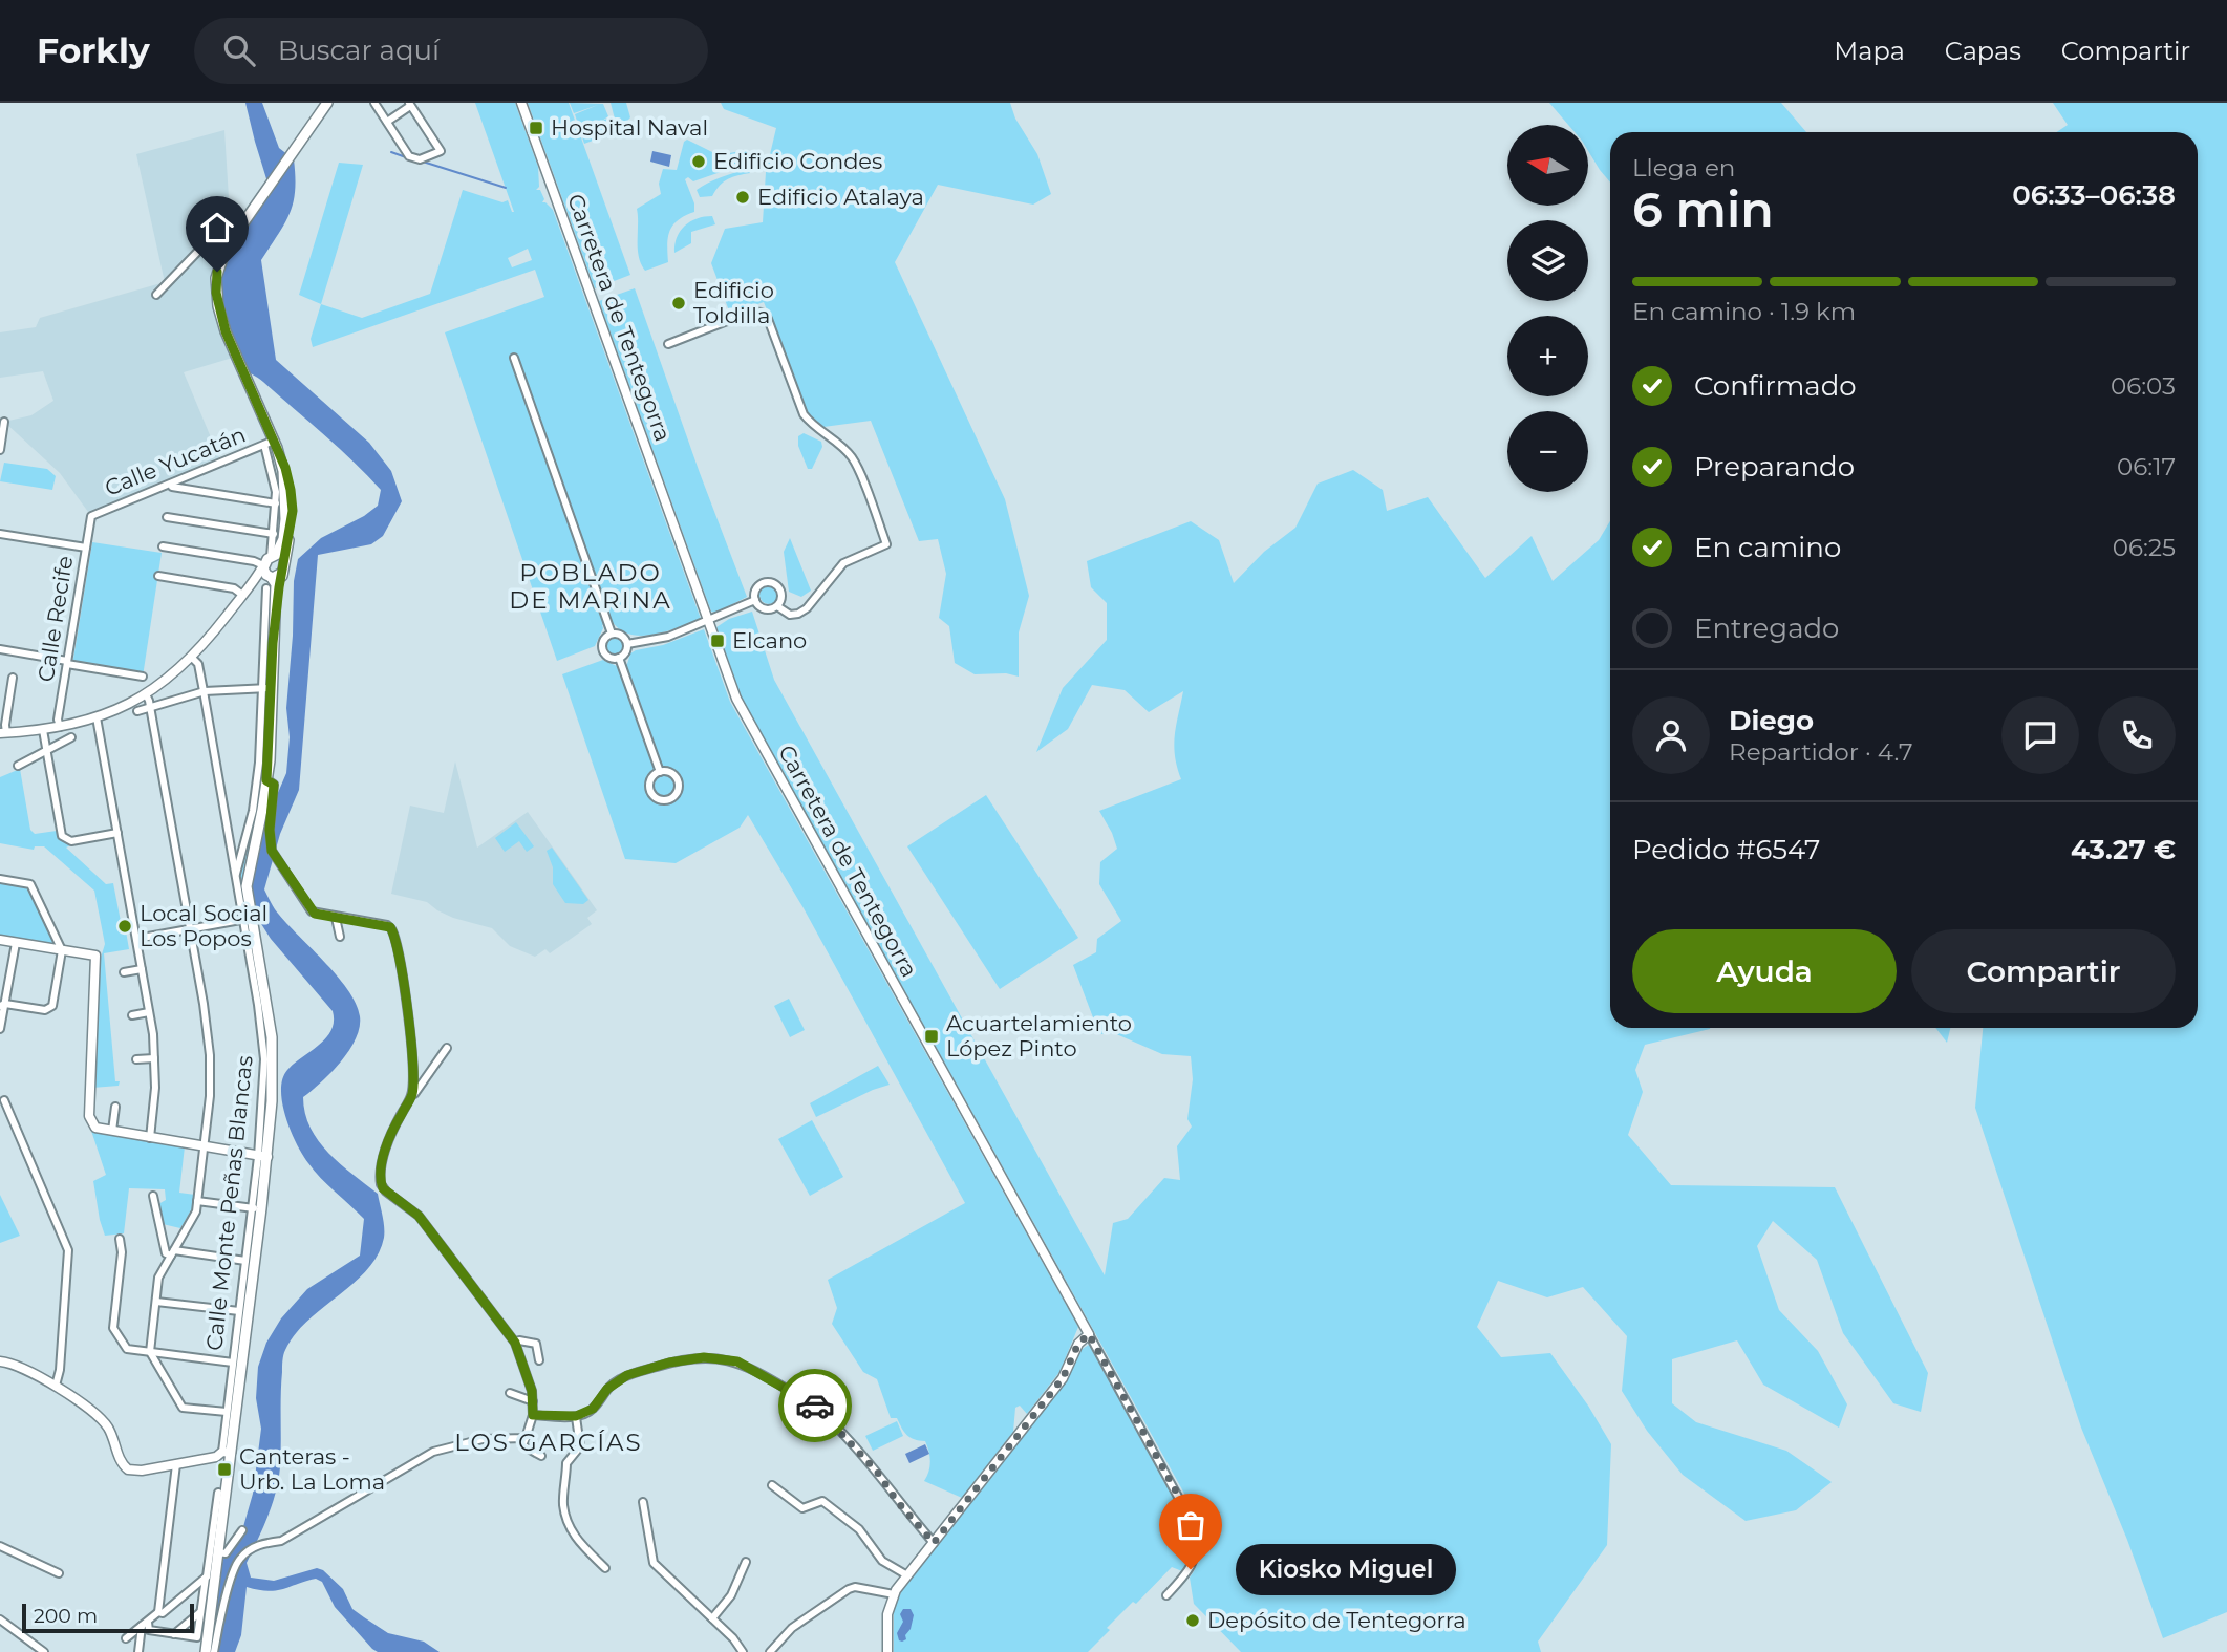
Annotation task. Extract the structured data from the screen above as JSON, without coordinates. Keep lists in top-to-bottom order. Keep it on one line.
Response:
{"streets":{"main road":["Carretera de Tentegorra","Calle Monte Peñas Blancas"],"street":["Calle Yucatán","Calle Recife"]},"crossings":[["Calle Yucatán","Calle Recife"]],"districts":["POBLADO DE MARINA","LOS GARCÍAS"],"places":{"transit":["Hospital Naval","Elcano","Acuartelamiento López Pinto","Canteras - Urb. La Loma"],"other":["Edificio Condes","Edificio Atalaya","Edificio Toldilla","Local Social Los Popos","Kiosko Miguel","Depósito de Tentegorra"]},"scale_bar":"200 m","north":"left","page":{"header":"Forkly","search":"Buscar aquí","nav":["Mapa","Capas","Compartir"],"map_buttons":["+","−"],"heading":["6 min","Llega en","06:33–06:38"],"panel":["Diego","Repartidor · 4.7","Pedido #6547","43.27 €"],"bar":"En camino · 1.9 km","list":[["Confirmado","06:03"],["Preparando","06:17"],["En camino","06:25"],"Entregado"],"buttons":["Ayuda","Compartir"],"bubble":"Kiosko Miguel","scale":"200 m"}}
